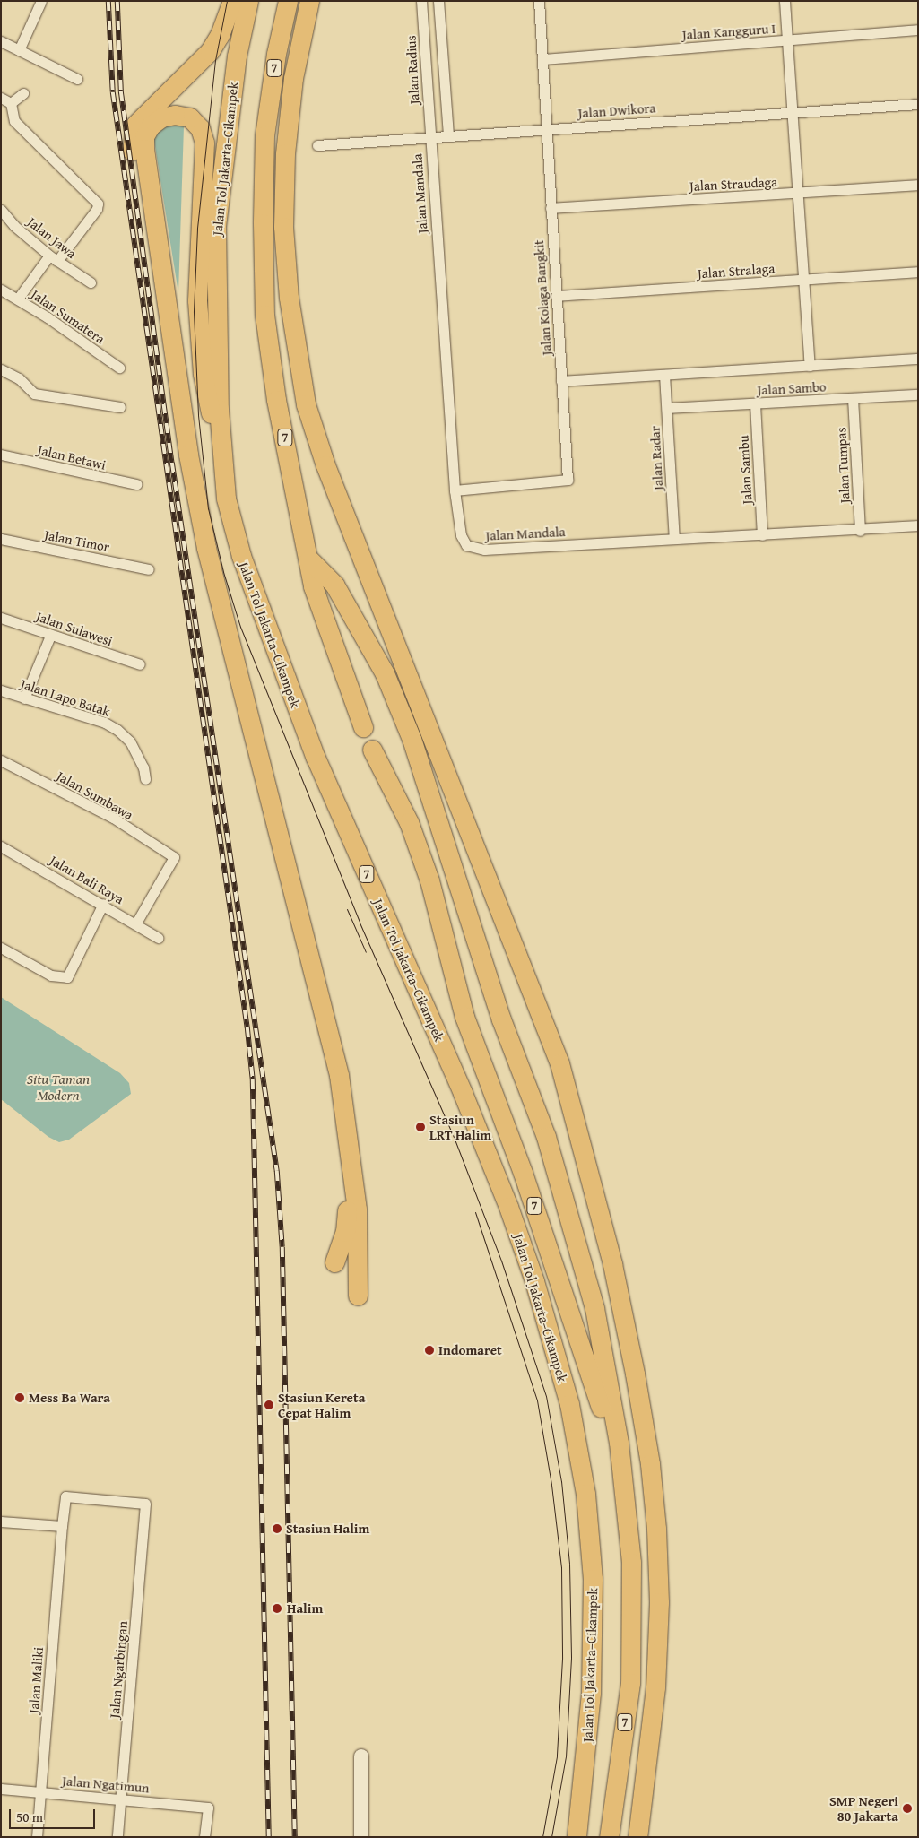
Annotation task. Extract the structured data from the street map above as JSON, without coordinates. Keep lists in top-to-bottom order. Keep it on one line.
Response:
{"streets":{"highway":["7","Jalan Tol Jakarta–Cikampek"],"street":["Jalan Kangguru I","Jalan Radius","Jalan Dwikora","Jalan Straudaga","Jalan Mandala","Jalan Jawa","Jalan Stralaga","Jalan Kolaga Bangkit","Jalan Sumatera","Jalan Sambo","Jalan Betawi","Jalan Radar","Jalan Tumpas","Jalan Sambu","Jalan Timor","Jalan Sulawesi","Jalan Lapo Batak","Jalan Sumbawa","Jalan Bali Raya","Jalan Ngarbingan","Jalan Maliki","Jalan Ngatimun"]},"crossings":[["Jalan Kangguru I","Jalan Kolaga Bangkit"],["7","Jalan Tol Jakarta–Cikampek"],["Jalan Radius","Jalan Dwikora"],["Jalan Radius","Jalan Mandala"],["Jalan Dwikora","Jalan Mandala"],["Jalan Dwikora","Jalan Kolaga Bangkit"],["Jalan Straudaga","Jalan Kolaga Bangkit"],["Jalan Mandala","Jalan Kolaga Bangkit"],["Jalan Mandala","Jalan Radar"],["Jalan Mandala","Jalan Tumpas"],["Jalan Mandala","Jalan Sambu"],["Jalan Stralaga","Jalan Kolaga Bangkit"],["Jalan Sambo","Jalan Radar"],["Jalan Sambo","Jalan Tumpas"],["Jalan Sambo","Jalan Sambu"],["Jalan Sumbawa","Jalan Bali Raya"],["Jalan Ngarbingan","Jalan Maliki"],["Jalan Ngarbingan","Jalan Ngatimun"],["Jalan Maliki","Jalan Ngatimun"]],"water":["Situ Taman Modern"],"places":["Stasiun LRT Halim","Indomaret","Mess Ba Wara","Stasiun Kereta Cepat Halim","Stasiun Halim","Halim","SMP Negeri 80 Jakarta"],"scale_bar":"50 m"}
